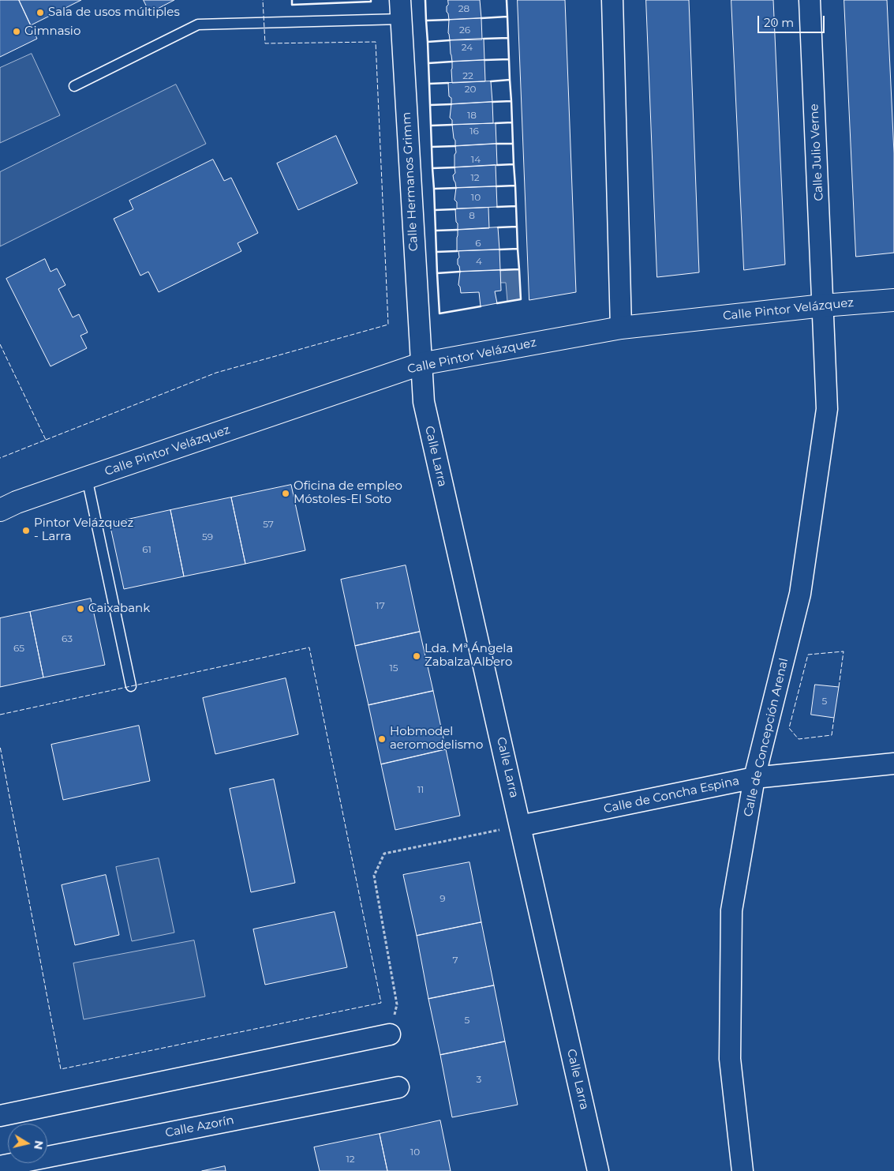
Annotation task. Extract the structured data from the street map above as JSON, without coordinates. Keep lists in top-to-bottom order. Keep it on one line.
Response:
{"streets":{"street":["Calle Julio Verne","Calle Hermanos Grimm","Calle Pintor Velázquez","Calle Larra","Calle de Concepción Arenal","Calle de Concha Espina","Calle Azorín"]},"crossings":[["Calle Julio Verne","Calle Pintor Velázquez"],["Calle Julio Verne","Calle de Concepción Arenal"],["Calle Hermanos Grimm","Calle Pintor Velázquez"],["Calle Hermanos Grimm","Calle Larra"],["Calle Pintor Velázquez","Calle Larra"],["Calle Pintor Velázquez","Calle de Concepción Arenal"],["Calle Larra","Calle de Concha Espina"],["Calle de Concepción Arenal","Calle de Concha Espina"]],"places":["Sala de usos múltiples","Gimnasio","Oficina de empleo Móstoles-El Soto","Pintor Velázquez - Larra","Caixabank","Lda. Mª Ángela Zabalza Albero","Hobmodel aeromodelismo"],"house_numbers":["28","26","24","22","20","18","16","14","12","10","8","6","4","57","59","61","17","63","65","15","5","11","9","7","5","3","10","12"],"scale_bar":"20 m","north":"right"}
